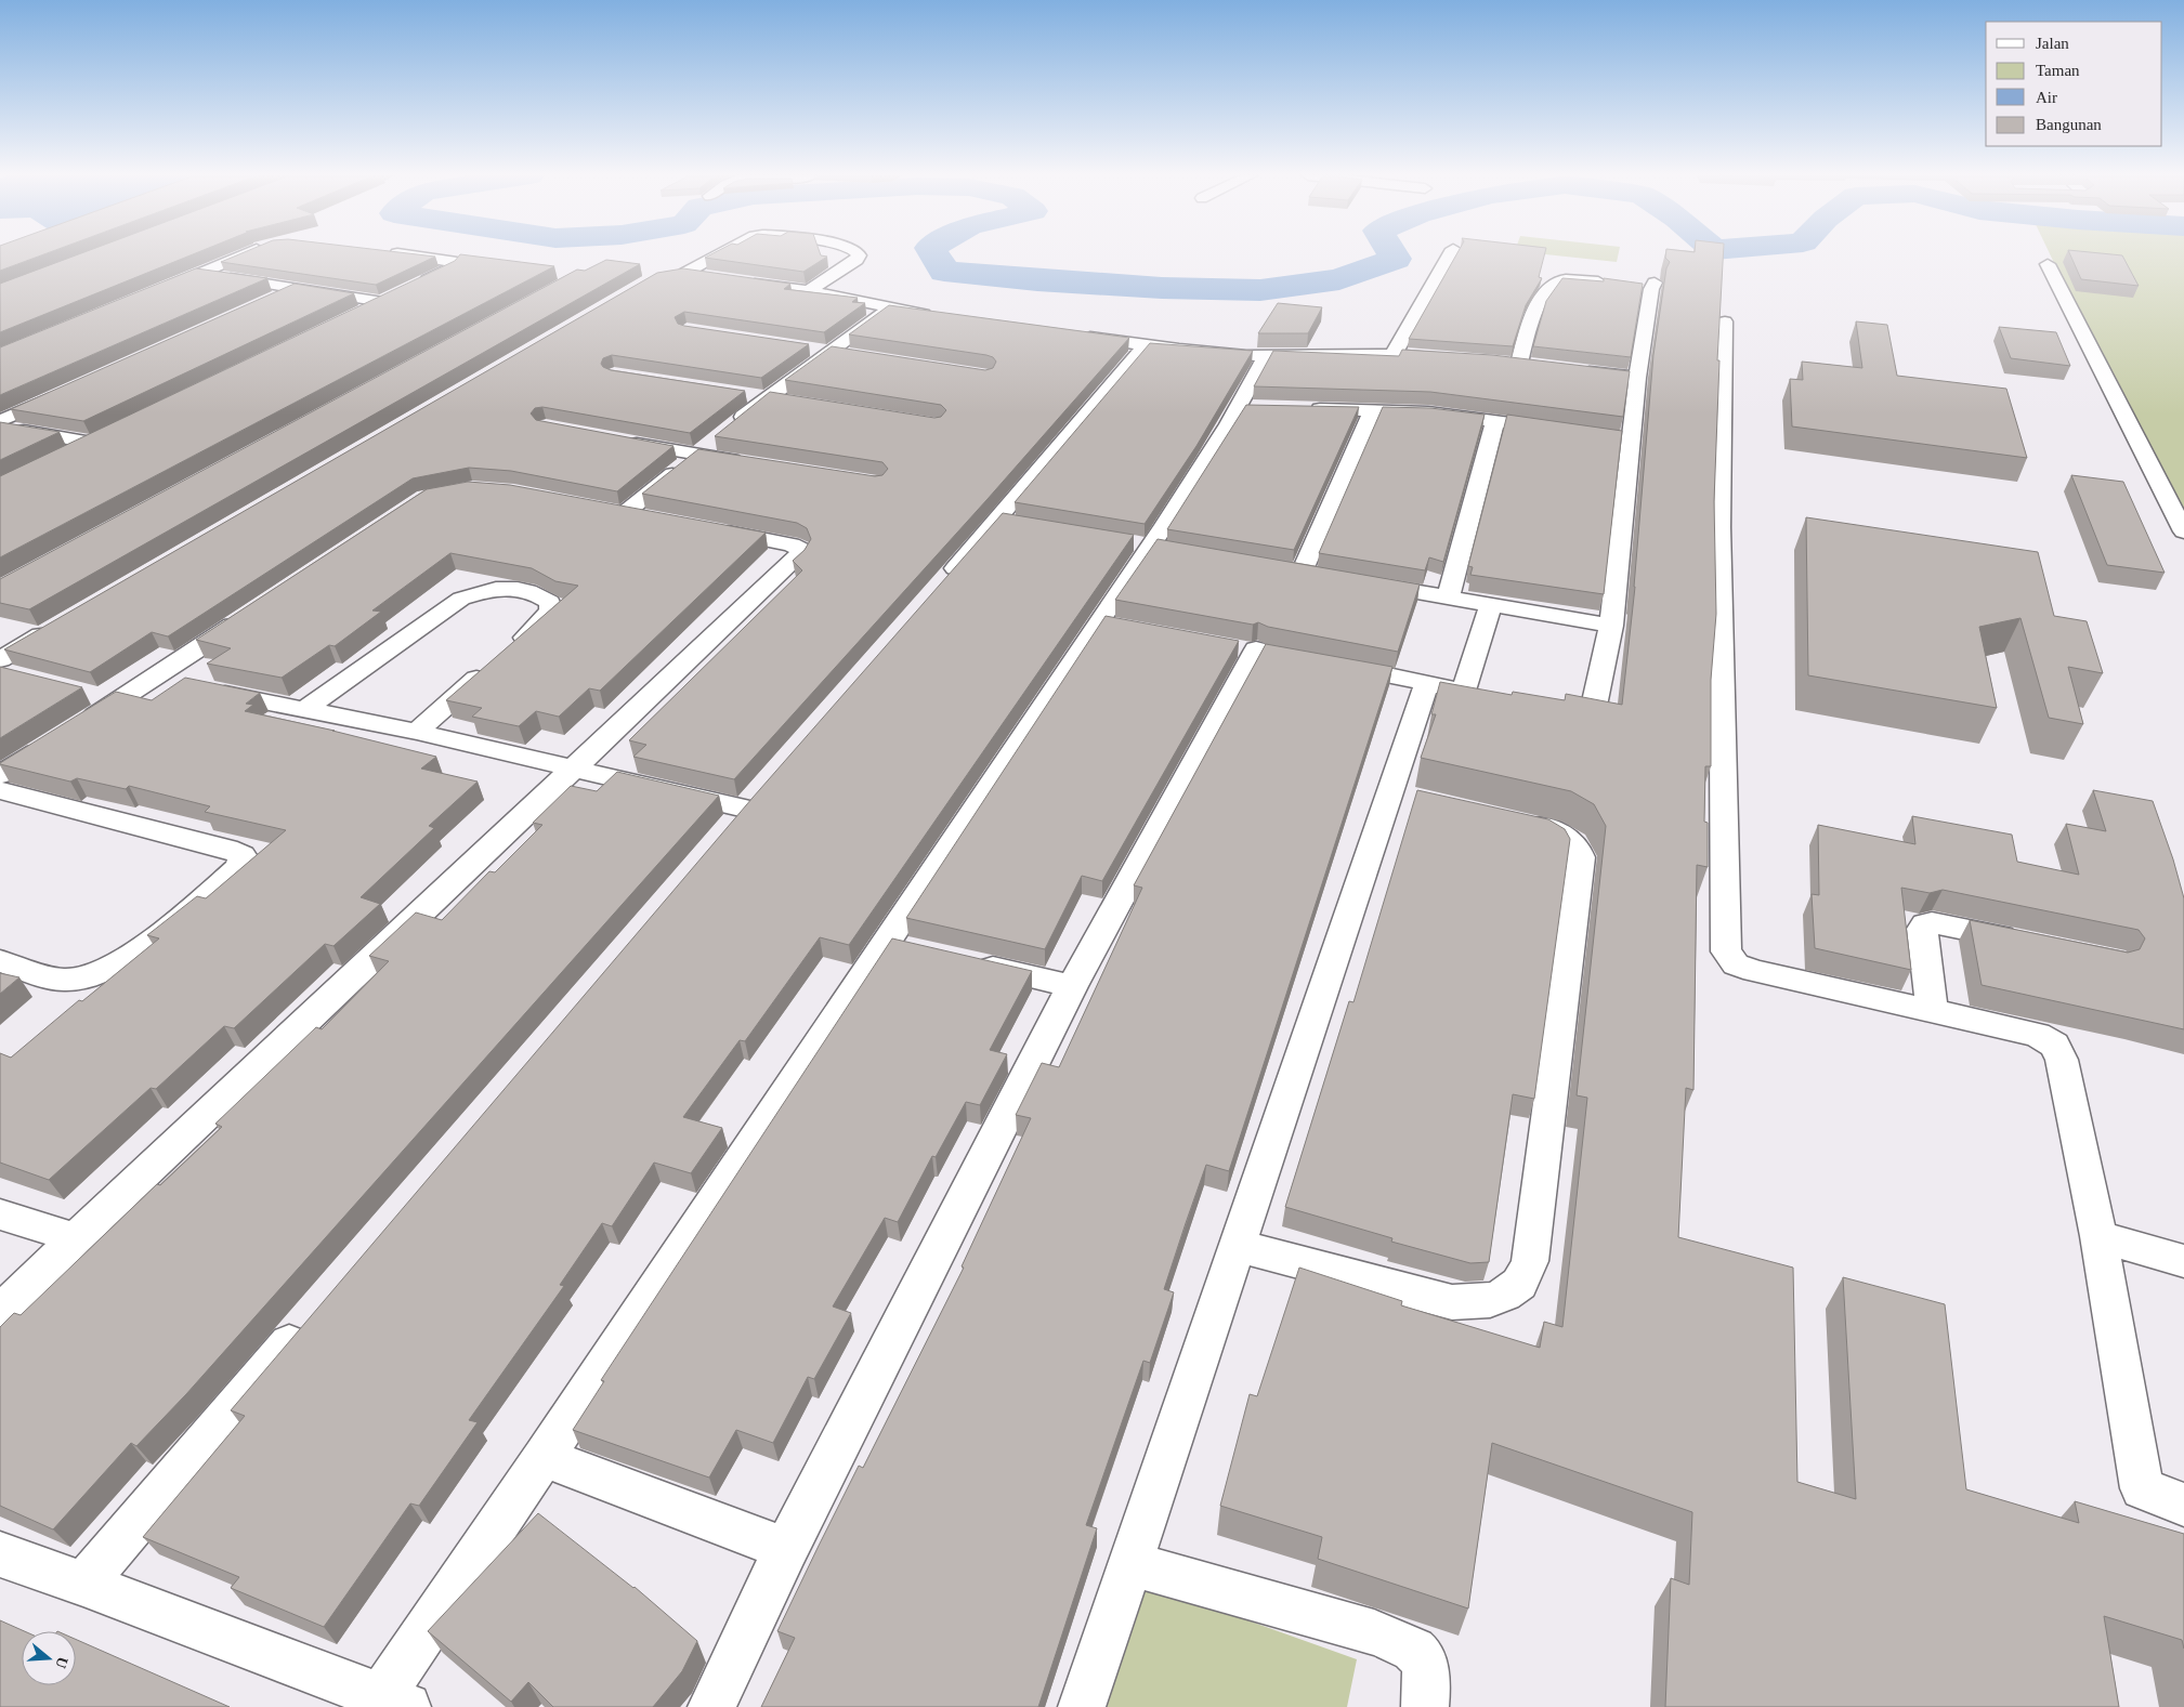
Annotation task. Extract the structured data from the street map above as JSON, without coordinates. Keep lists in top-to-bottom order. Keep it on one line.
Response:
{"legend":["Jalan","Taman","Air","Bangunan"],"north":"right"}
